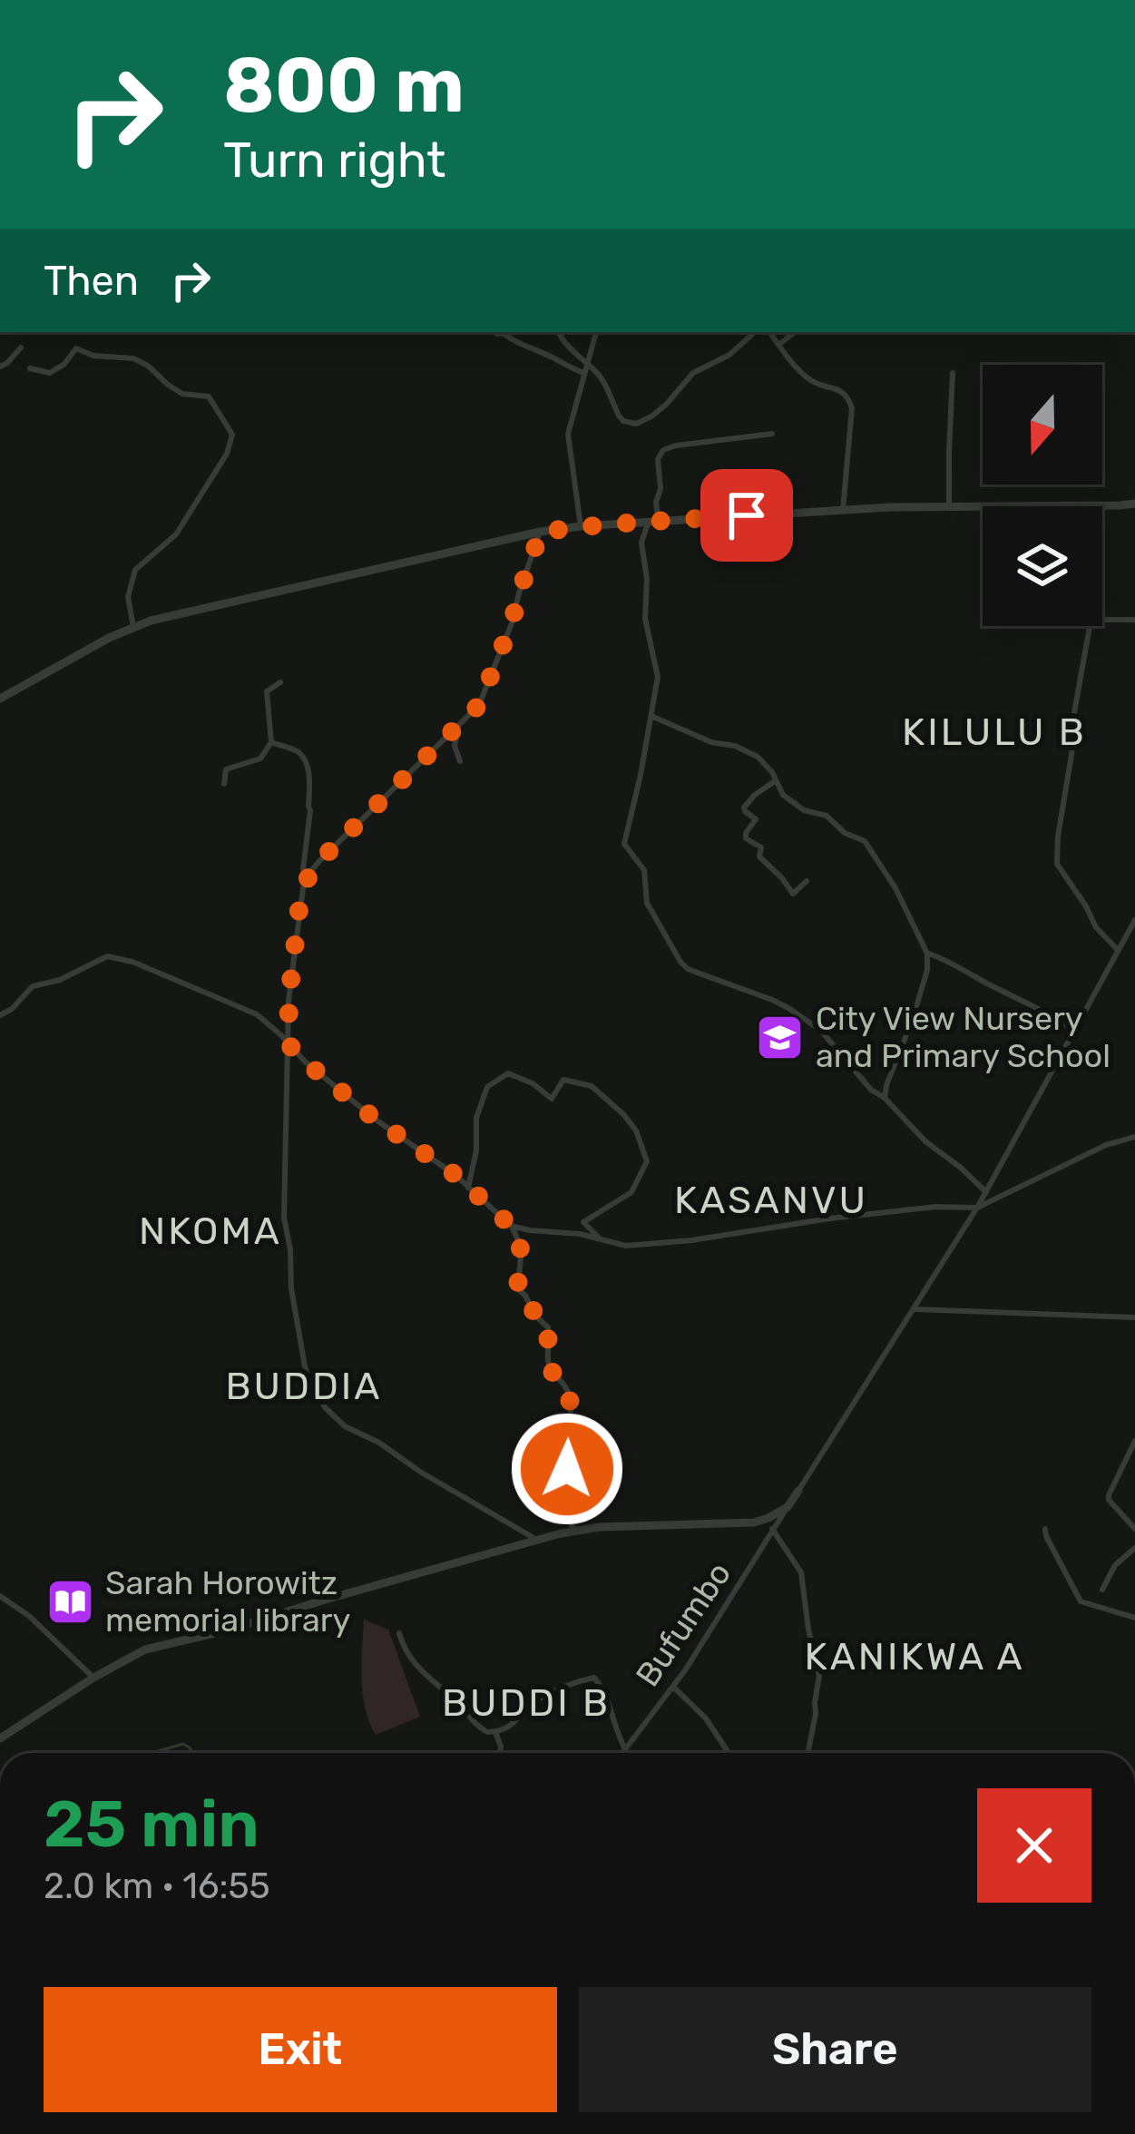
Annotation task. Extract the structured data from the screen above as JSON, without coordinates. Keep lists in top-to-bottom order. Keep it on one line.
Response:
{"streets":{"street":["Bufumbo"]},"districts":["KILULU B","KASANVU","NKOMA","BUDDIA","KANIKWA A","BUDDI B"],"places":{"school or university":["City View Nursery and Primary School"],"library":["Sarah Horowitz memorial library"]},"north":"bottom","page":{"turn":["800 m","Turn right"],"then":"Then","heading":["25 min","2.0 km · 16:55"],"buttons":["Exit","Share"]}}
